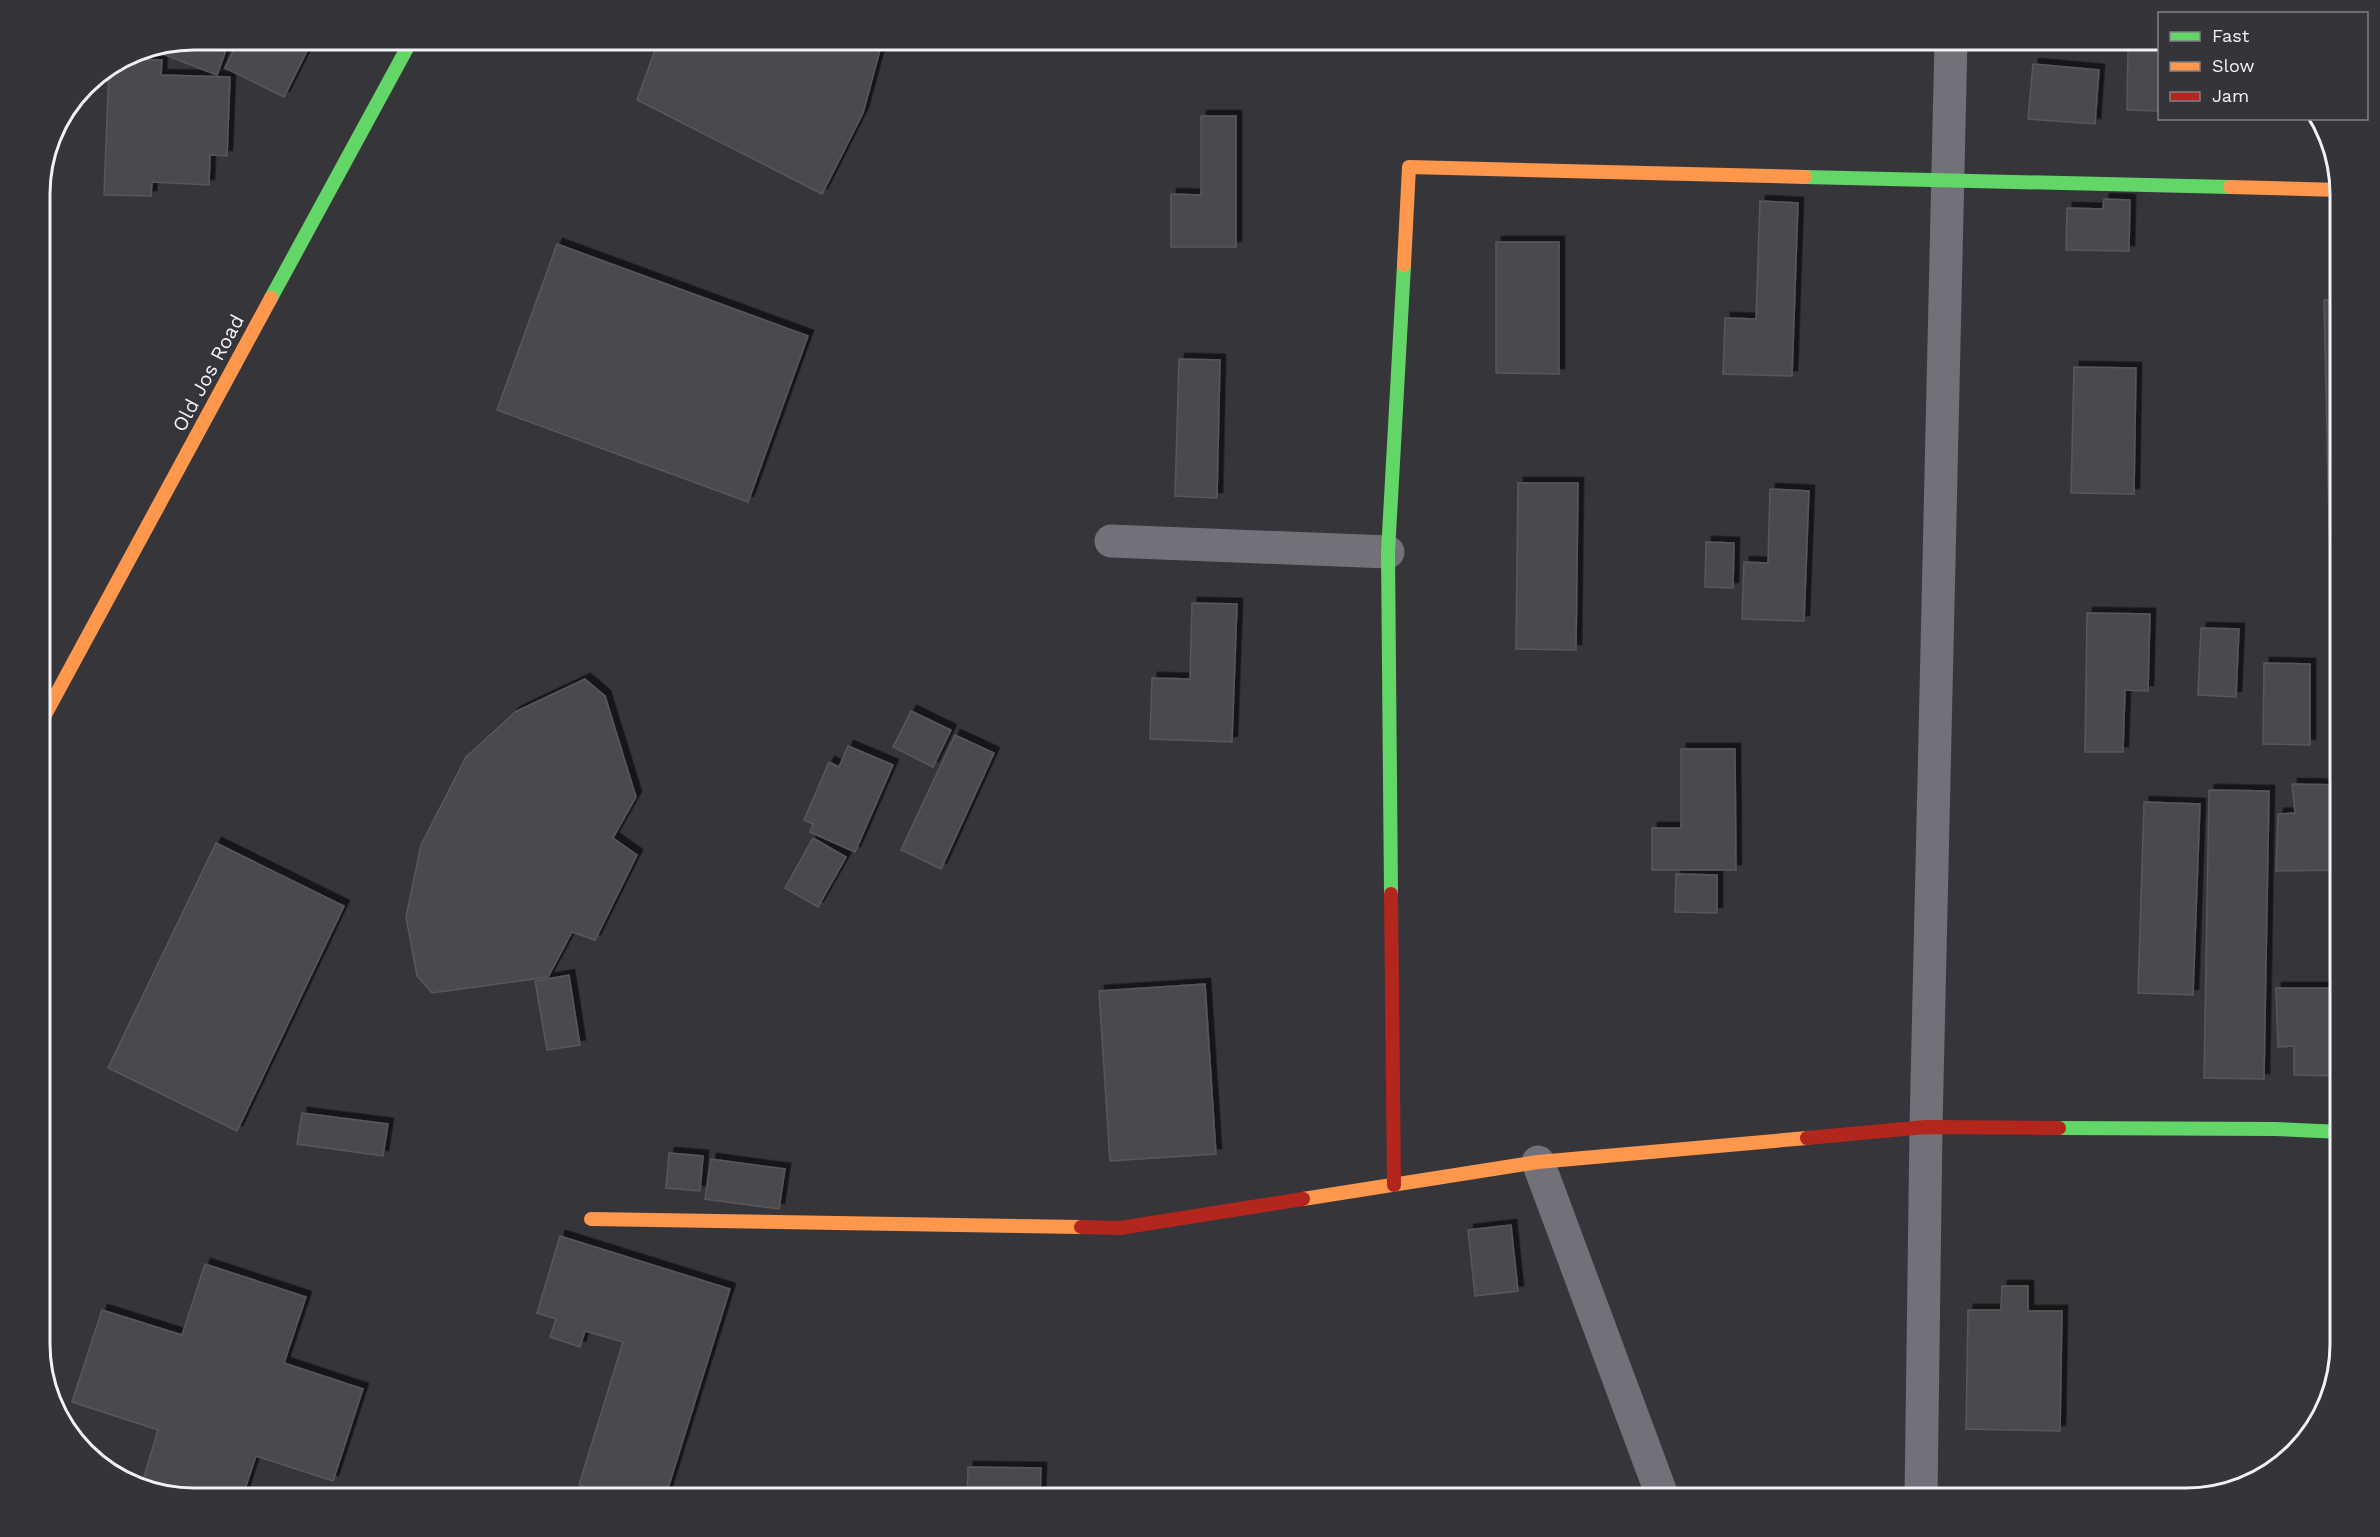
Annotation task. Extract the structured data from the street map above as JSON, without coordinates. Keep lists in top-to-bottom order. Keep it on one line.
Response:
{"streets":{"street":["Old Jos Road"]},"legend":["Fast","Slow","Jam"]}
